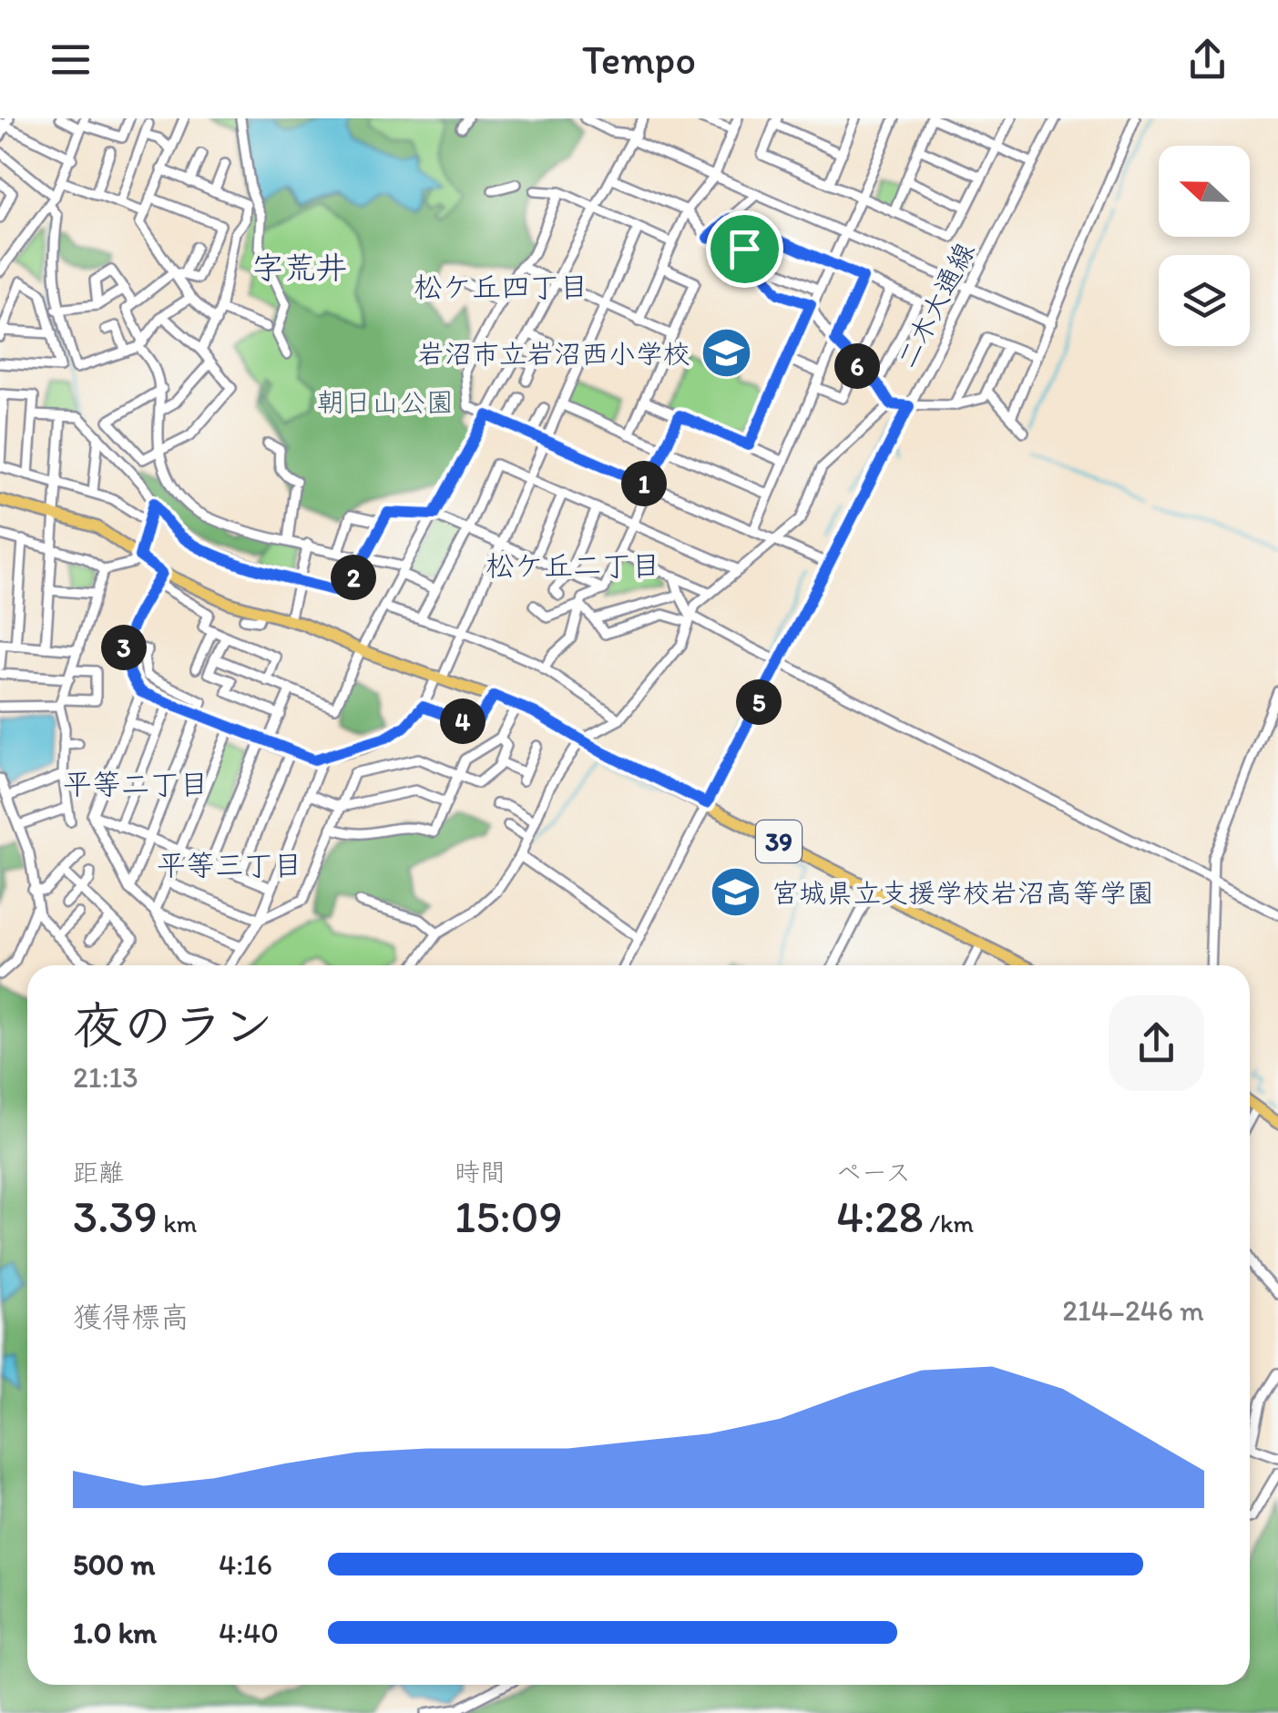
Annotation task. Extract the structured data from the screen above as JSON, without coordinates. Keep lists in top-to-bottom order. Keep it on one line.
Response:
{"streets":{"main road":["39"],"street":["二木大通線"]},"crossings":[["二木大通線","39"]],"districts":["字荒井","松ケ丘四丁目","松ケ丘二丁目","平等二丁目","平等三丁目"],"parks":["朝日山公園"],"places":{"school or university":["岩沼市立岩沼西小学校","宮城県立支援学校岩沼高等学園"]},"north":"left","page":{"header":"Tempo","pins":["6","1","2","3","5","4"],"heading":["夜のラン","21:13"],"stats":[["距離","3.39 km"],["時間","15:09"],["ペース","4:28 /km"]],"chart":["獲得標高","214–246 m"],"list":[{"name":"500 m","note":"4:16"},{"name":"1.0 km","note":"4:40"}]}}
